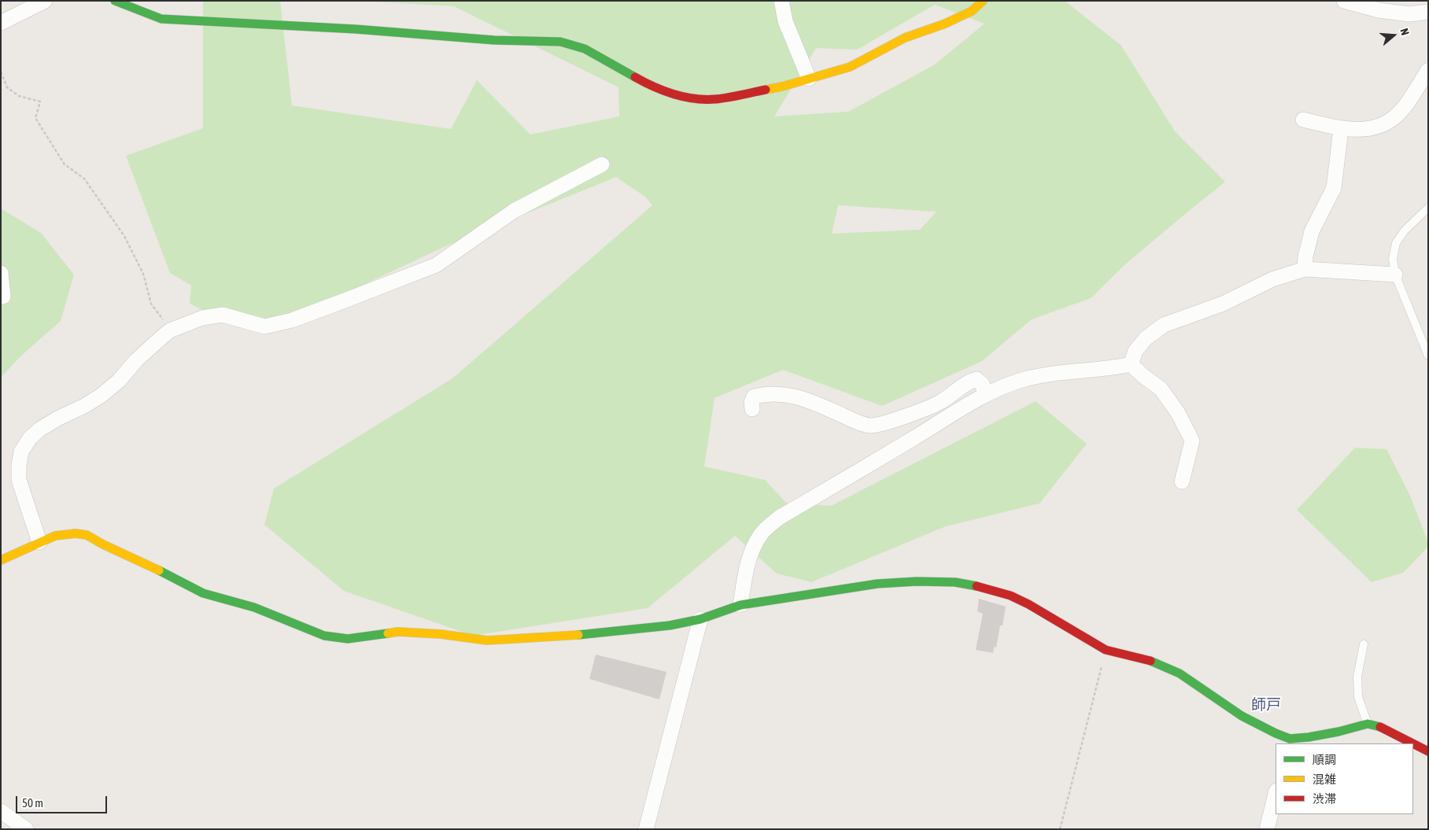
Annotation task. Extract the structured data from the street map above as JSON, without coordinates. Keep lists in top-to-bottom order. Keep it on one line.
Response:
{"districts":["師戸"],"legend":["順調","混雑","渋滞"],"scale_bar":"50 m","north":"right"}
